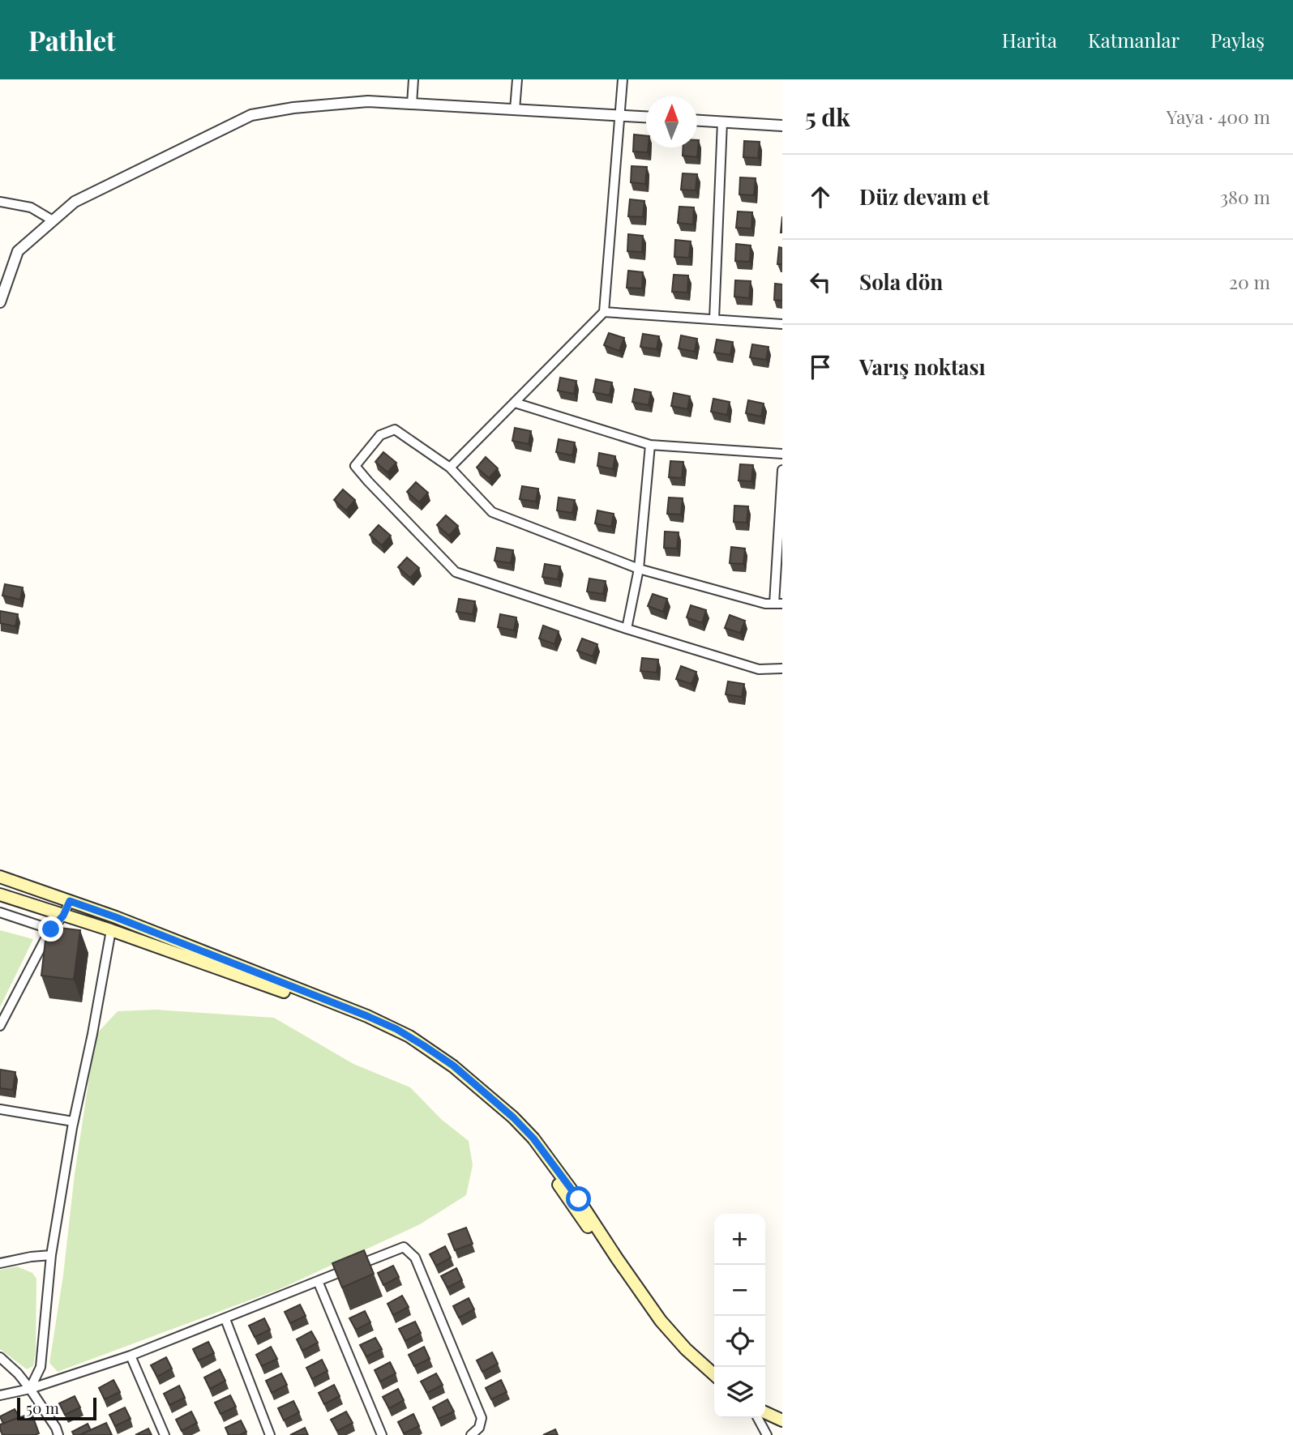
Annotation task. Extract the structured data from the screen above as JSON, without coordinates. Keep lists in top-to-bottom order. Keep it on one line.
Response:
{"scale_bar":"50 m","north":"top","page":{"header":"Pathlet","nav":["Harita","Katmanlar","Paylaş"],"heading":["5 dk","Yaya · 400 m"],"list":[["Düz devam et","380 m"],["Sola dön","20 m"],"Varış noktası"],"map_buttons":["+","−"],"scale":"50 m"}}
